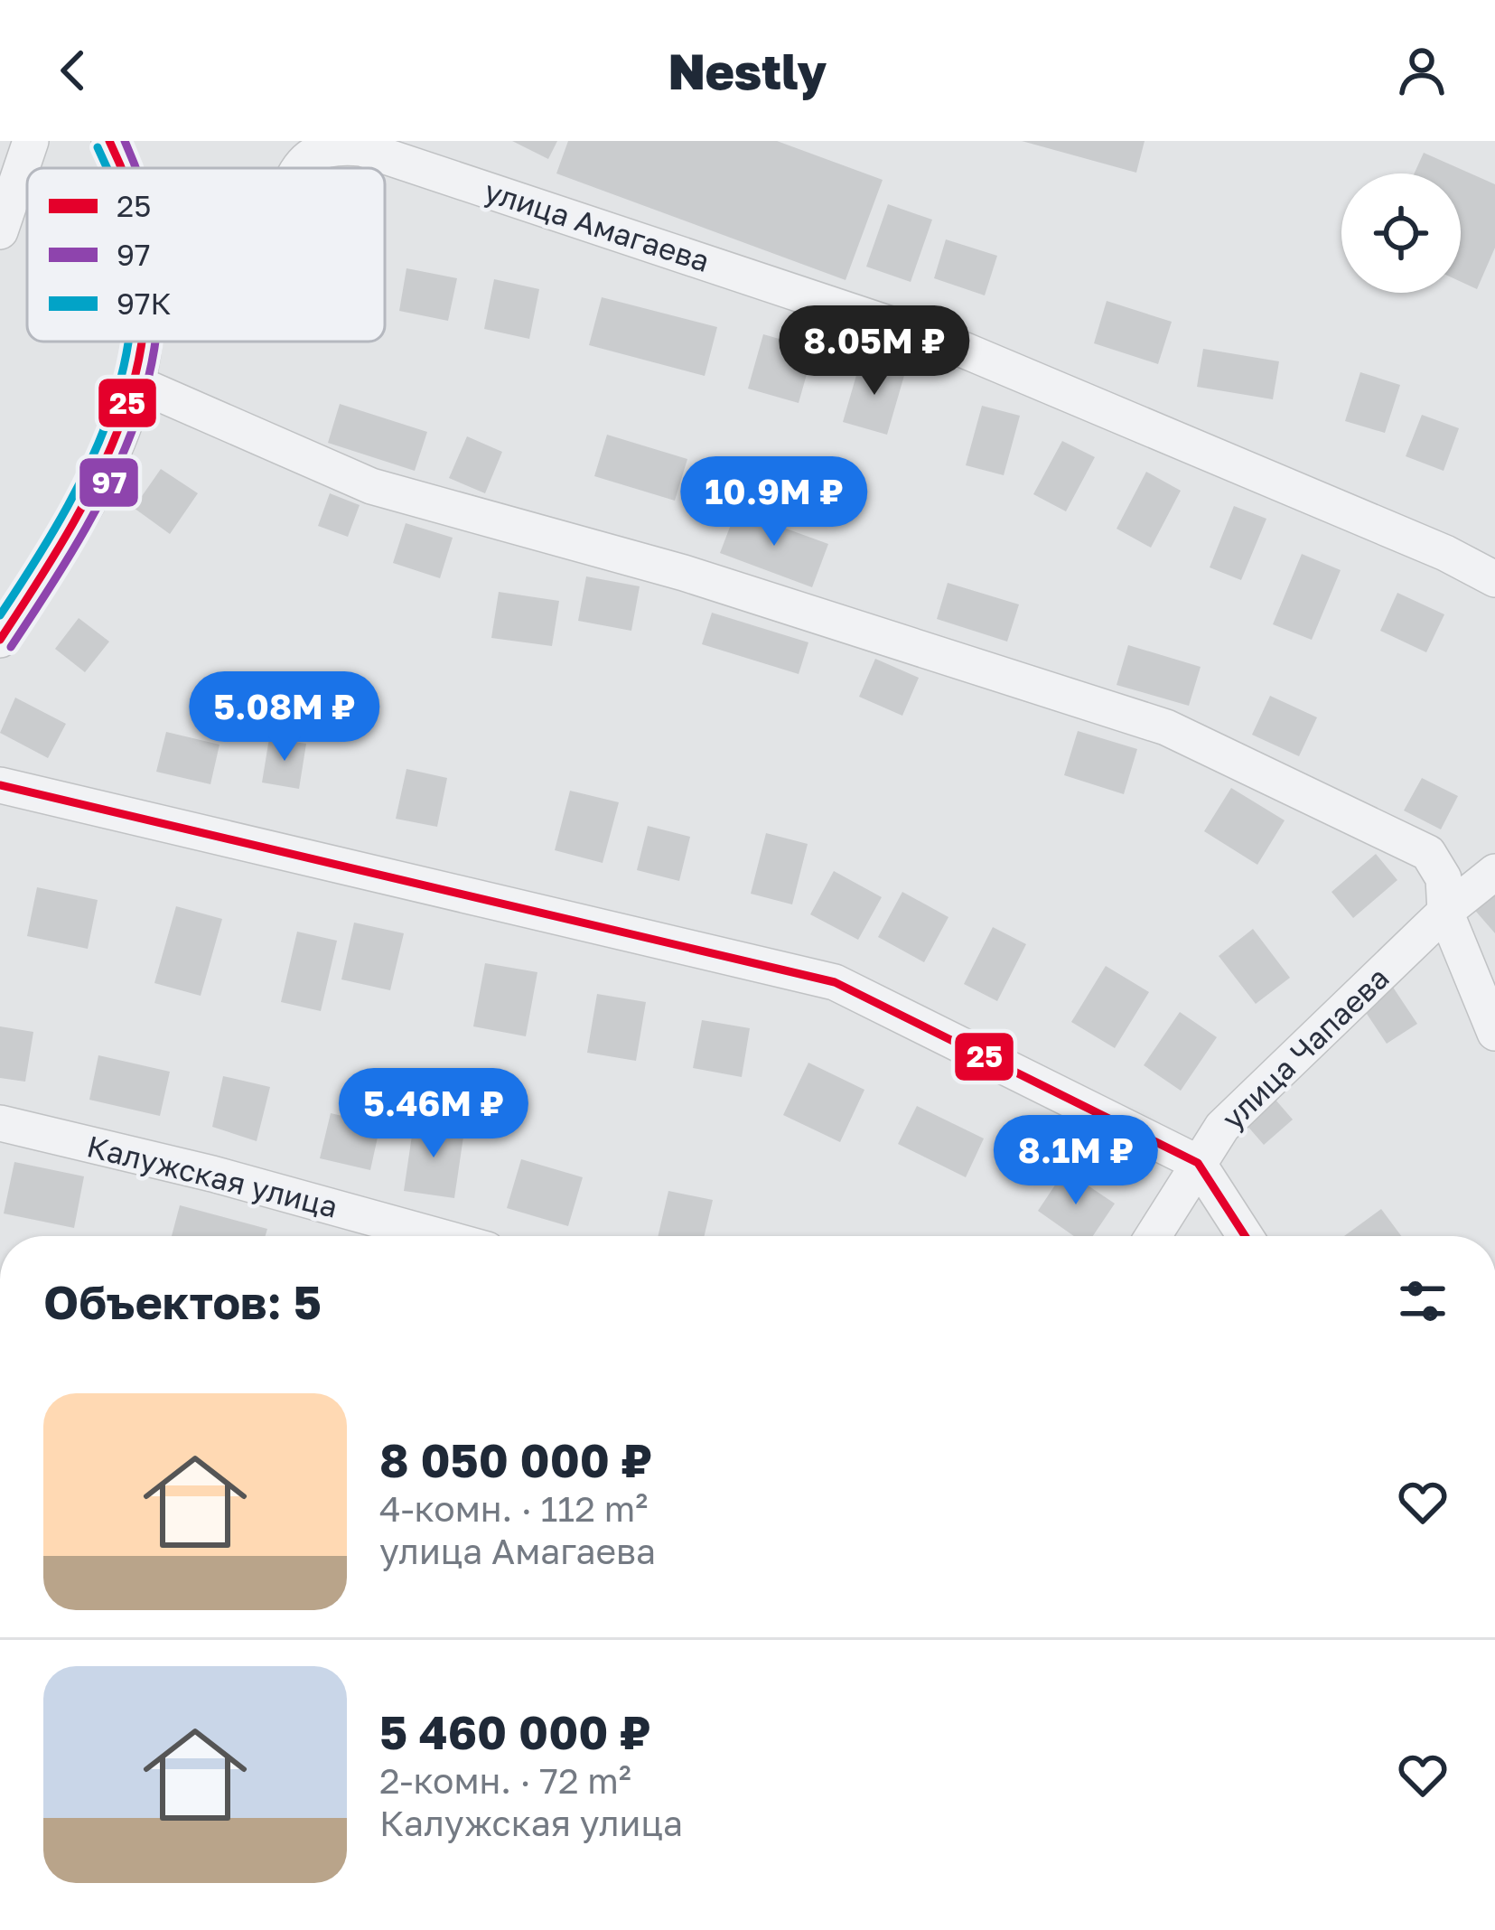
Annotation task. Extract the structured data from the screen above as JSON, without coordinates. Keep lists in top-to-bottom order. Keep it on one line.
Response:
{"streets":{"street":["улица Амагаева","улица Чапаева","Калужская улица"]},"lines":["transit line 25","transit line 97","transit line 97К"],"legend":["25","97","97К"],"page":{"header":"Nestly","price":["8.05M ₽","10.9M ₽","5.08M ₽","5.46M ₽","8.1M ₽"],"heading":"Объектов: 5","list":[{"name":"8 050 000 ₽","note":"4-комн. · 112 m² · улица Амагаева"},{"name":"5 460 000 ₽","note":"2-комн. · 72 m² · Калужская улица"}]}}
